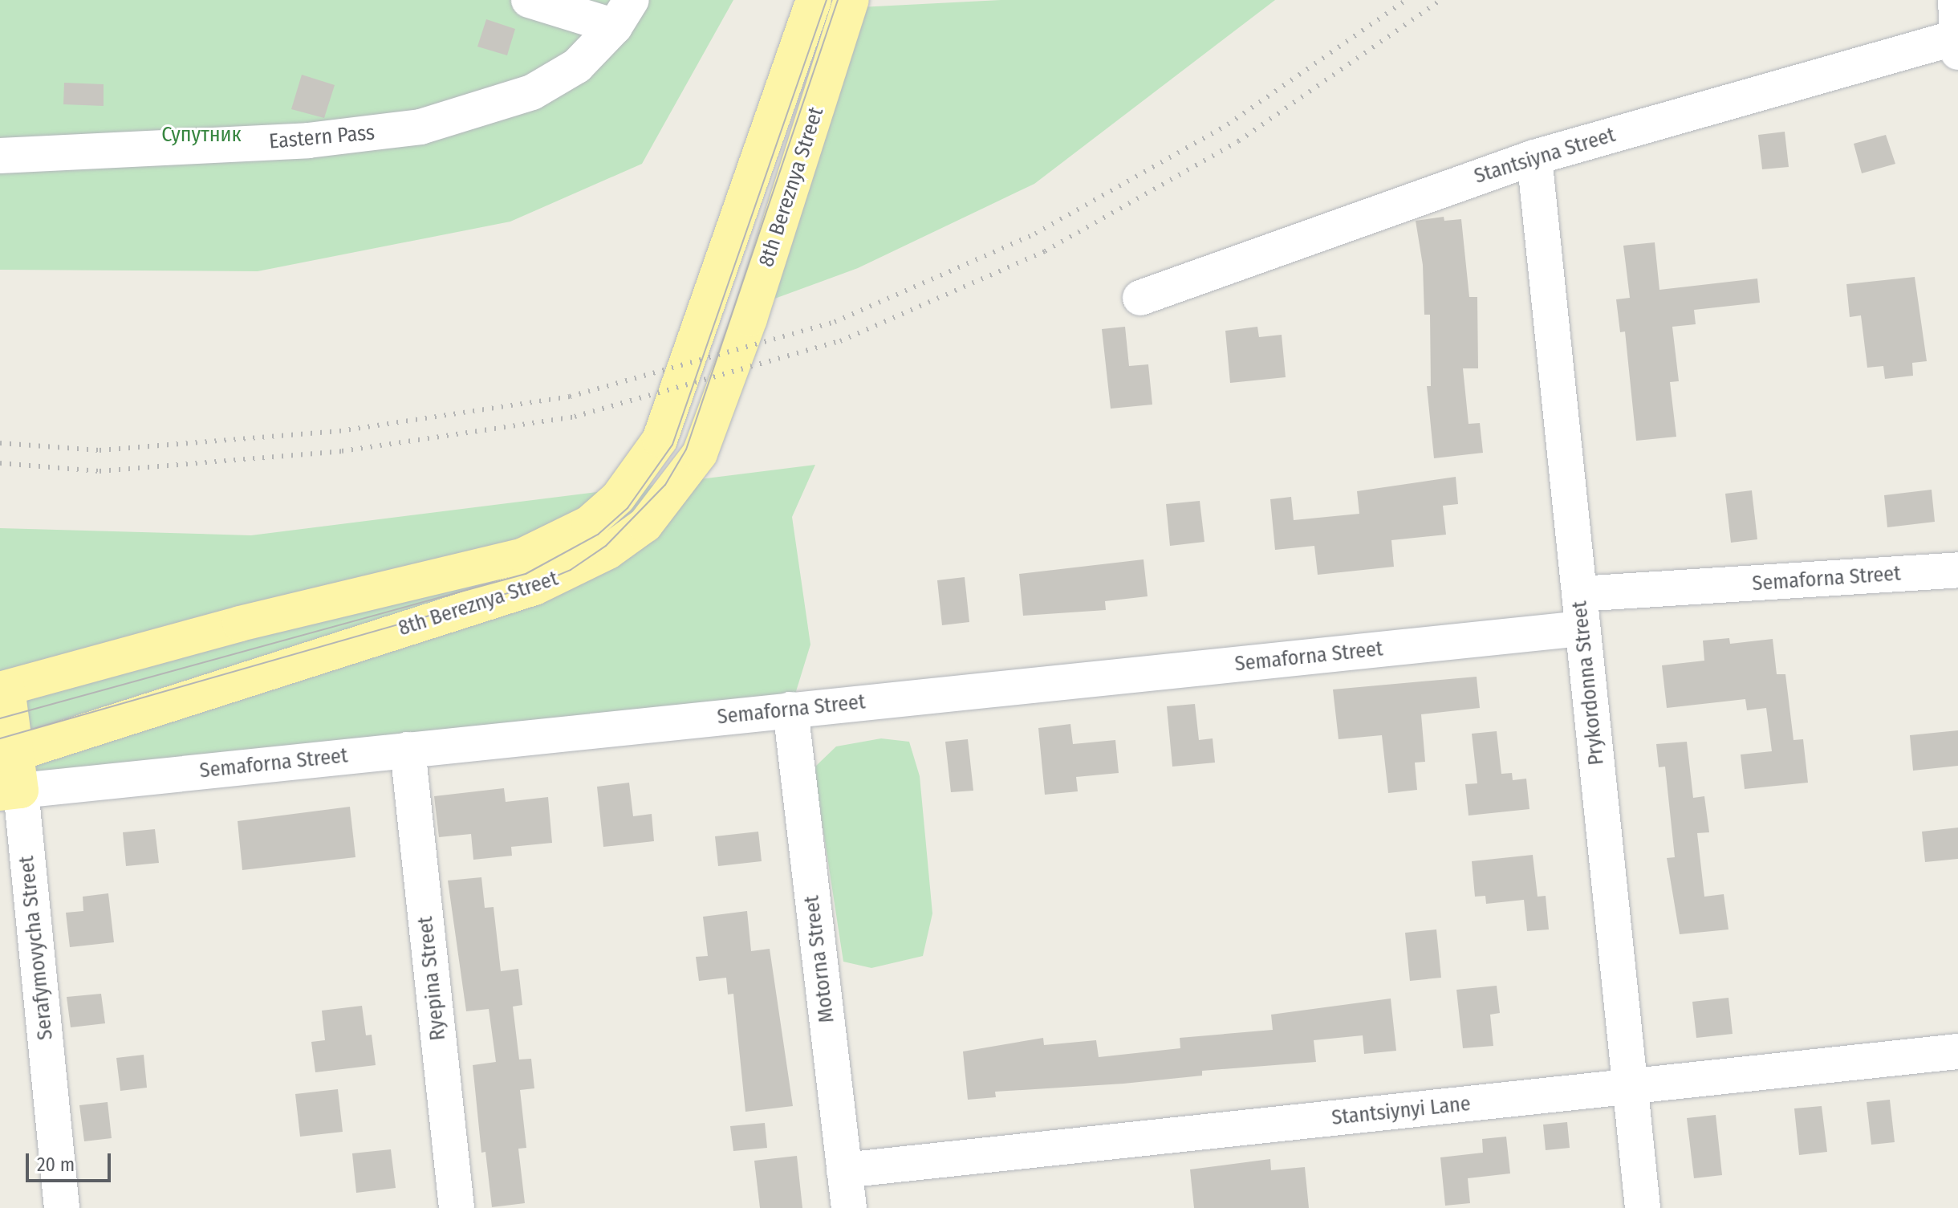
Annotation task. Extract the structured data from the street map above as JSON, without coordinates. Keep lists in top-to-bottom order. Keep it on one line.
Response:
{"streets":{"main road":["8th Bereznya Street","Serafymovycha Street"],"street":["Eastern Pass","Stantsiyna Street","Semaforna Street","Prykordonna Street","Motorna Street","Ryepina Street","Stantsiynyi Lane"]},"crossings":[["Stantsiyna Street","Prykordonna Street"],["8th Bereznya Street","Serafymovycha Street"],["Semaforna Street","Prykordonna Street"],["Semaforna Street","Serafymovycha Street"],["Semaforna Street","Motorna Street"],["Semaforna Street","Ryepina Street"],["Prykordonna Street","Stantsiynyi Lane"],["Motorna Street","Stantsiynyi Lane"]],"parks":["Супутник"],"scale_bar":"20 m"}
